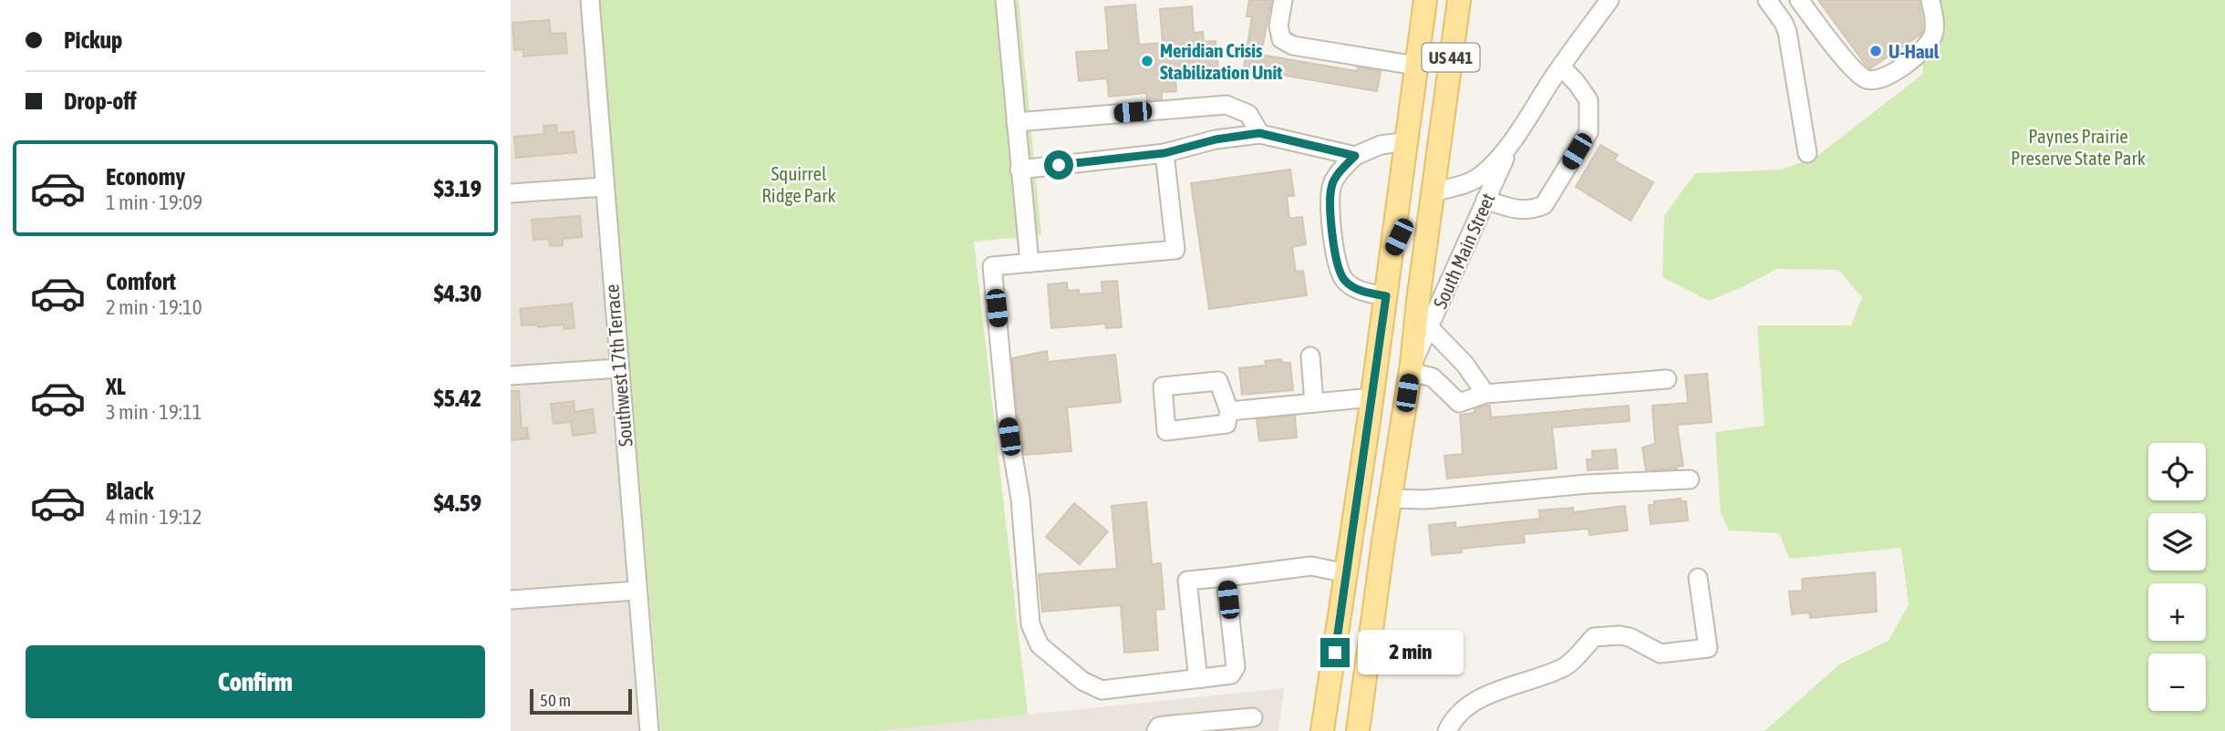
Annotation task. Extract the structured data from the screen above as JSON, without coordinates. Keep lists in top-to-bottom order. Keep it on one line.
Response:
{"streets":{"main road":["US 441"],"street":["South Main Street","Southwest 17th Terrace"]},"crossings":[["US 441","South Main Street"]],"parks":["Paynes Prairie Preserve State Park","Squirrel Ridge Park"],"places":["U-Haul","Meridian Crisis Stabilization Unit"],"scale_bar":"50 m","page":{"banner":["Pickup","Drop-off"],"list":[{"name":"Economy","note":"1 min · 19:09","value":"$3.19"},{"name":"Comfort","note":"2 min · 19:10","value":"$4.30"},{"name":"XL","note":"3 min · 19:11","value":"$5.42"},{"name":"Black","note":"4 min · 19:12","value":"$4.59"}],"map_buttons":["+","−"],"bubble":"2 min","buttons":"Confirm","scale":"50 m"}}
